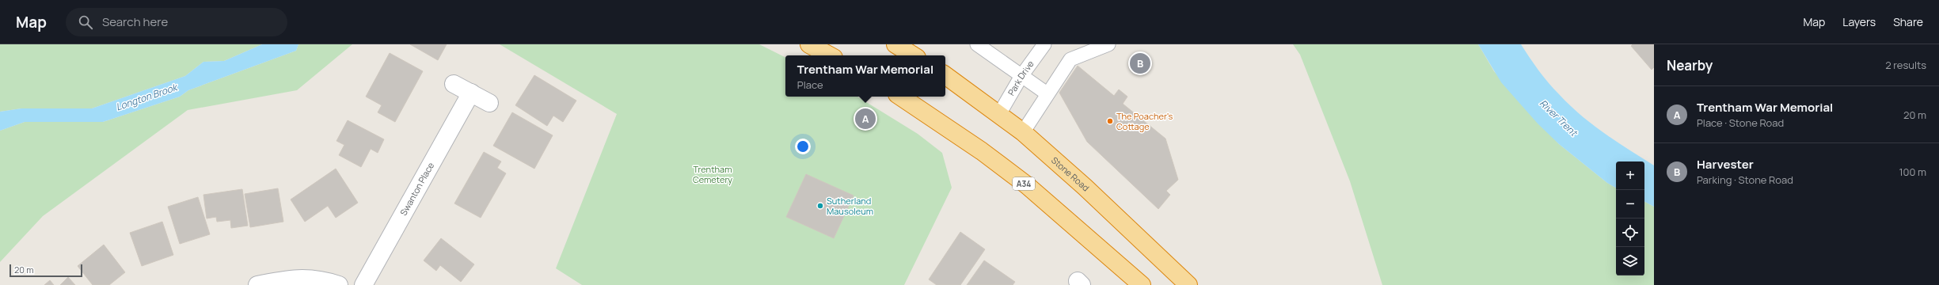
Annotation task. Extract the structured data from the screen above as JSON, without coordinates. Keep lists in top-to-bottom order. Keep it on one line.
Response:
{"streets":{"highway":["Stone Road","A34"],"street":["Swanton Place"],"lane":["Park Drive"]},"crossings":[["Park Drive","Stone Road"]],"water":["Longton Brook","River Trent"],"parks":["Trentham Cemetery"],"places":["The Poacher's Cottage","Sutherland Mausoleum"],"scale_bar":"20 m","page":{"header":"Map","search":"Search here","nav":["Map","Layers","Share"],"heading":["Nearby","2 results"],"pins":["B","A"],"popup":["Trentham War Memorial","Place"],"list":[{"mark":"A","name":"Trentham War Memorial","note":"Place · Stone Road","value":"20 m"},{"mark":"B","name":"Harvester","note":"Parking · Stone Road","value":"100 m"}],"map_buttons":["+","−"],"scale":"20 m"}}
